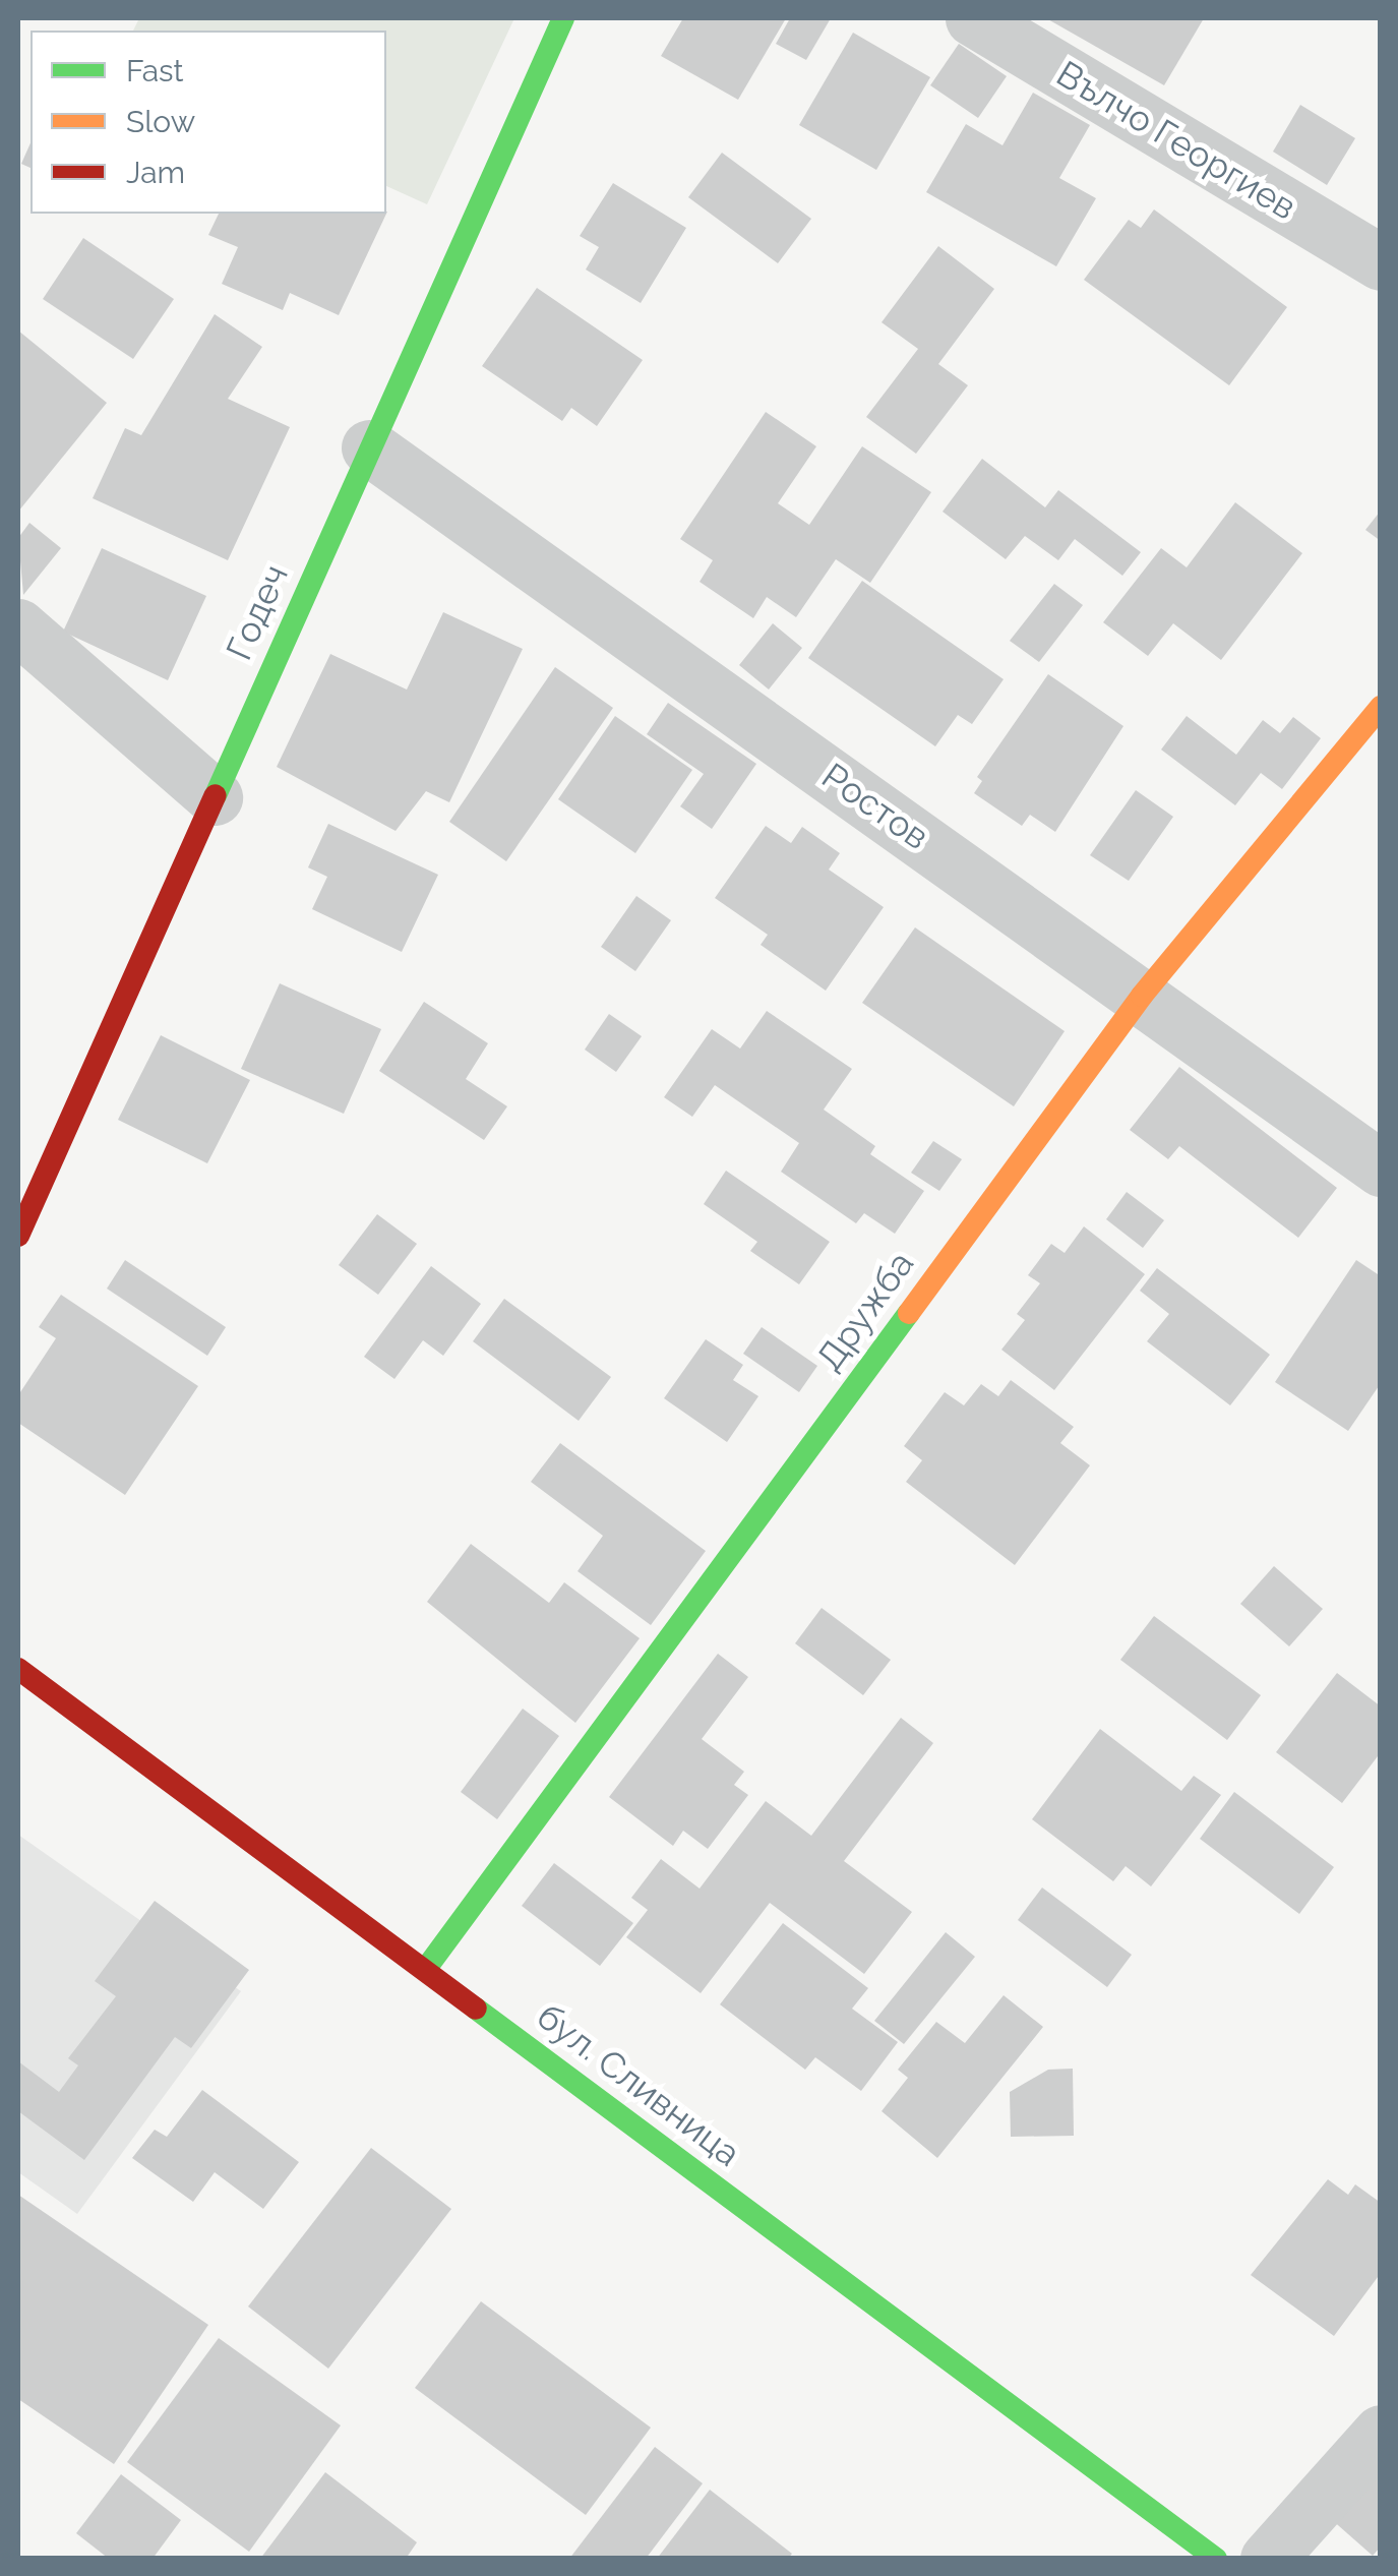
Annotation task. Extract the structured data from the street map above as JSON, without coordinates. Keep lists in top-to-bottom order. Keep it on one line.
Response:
{"streets":{"street":["Вълчо Георгиев","Годеч","Ростов","Дружба","бул. Сливница"]},"crossings":[["Годеч","Ростов"],["Ростов","Дружба"],["Дружба","бул. Сливница"]],"legend":["Fast","Slow","Jam"]}
